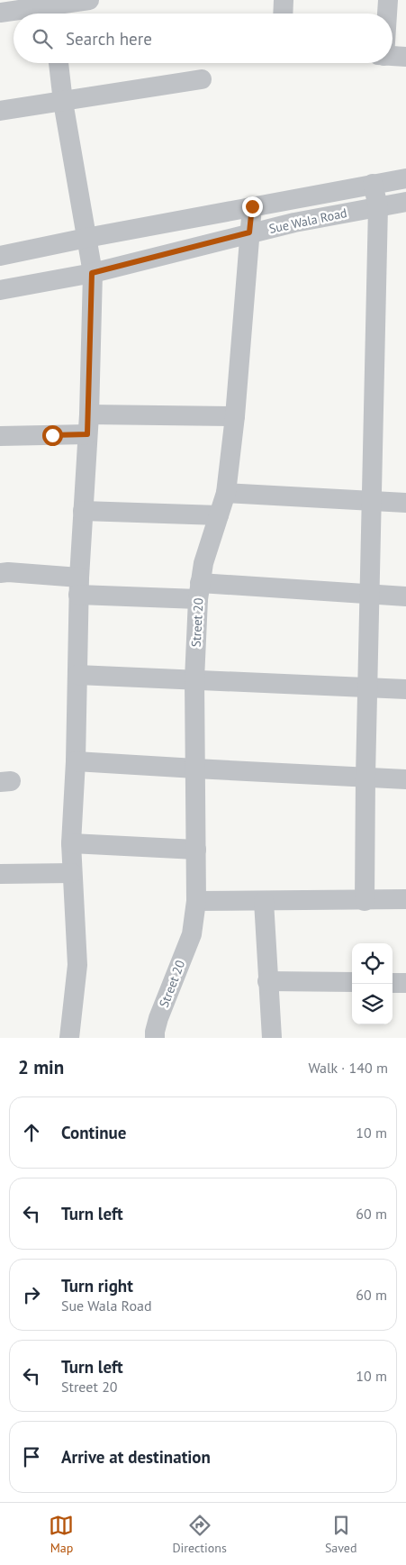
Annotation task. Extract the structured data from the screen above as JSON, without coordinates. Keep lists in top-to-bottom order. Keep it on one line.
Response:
{"streets":{"street":["Sue Wala Road","Street 20"]},"crossings":[["Sue Wala Road","Street 20"]],"page":{"search":"Search here","heading":["2 min","Walk · 140 m"],"list":[["Continue","10 m"],["Turn left","60 m"],["Turn right","Sue Wala Road","60 m"],["Turn left","Street 20","10 m"],"Arrive at destination"],"nav":["Map","Directions","Saved"]}}
